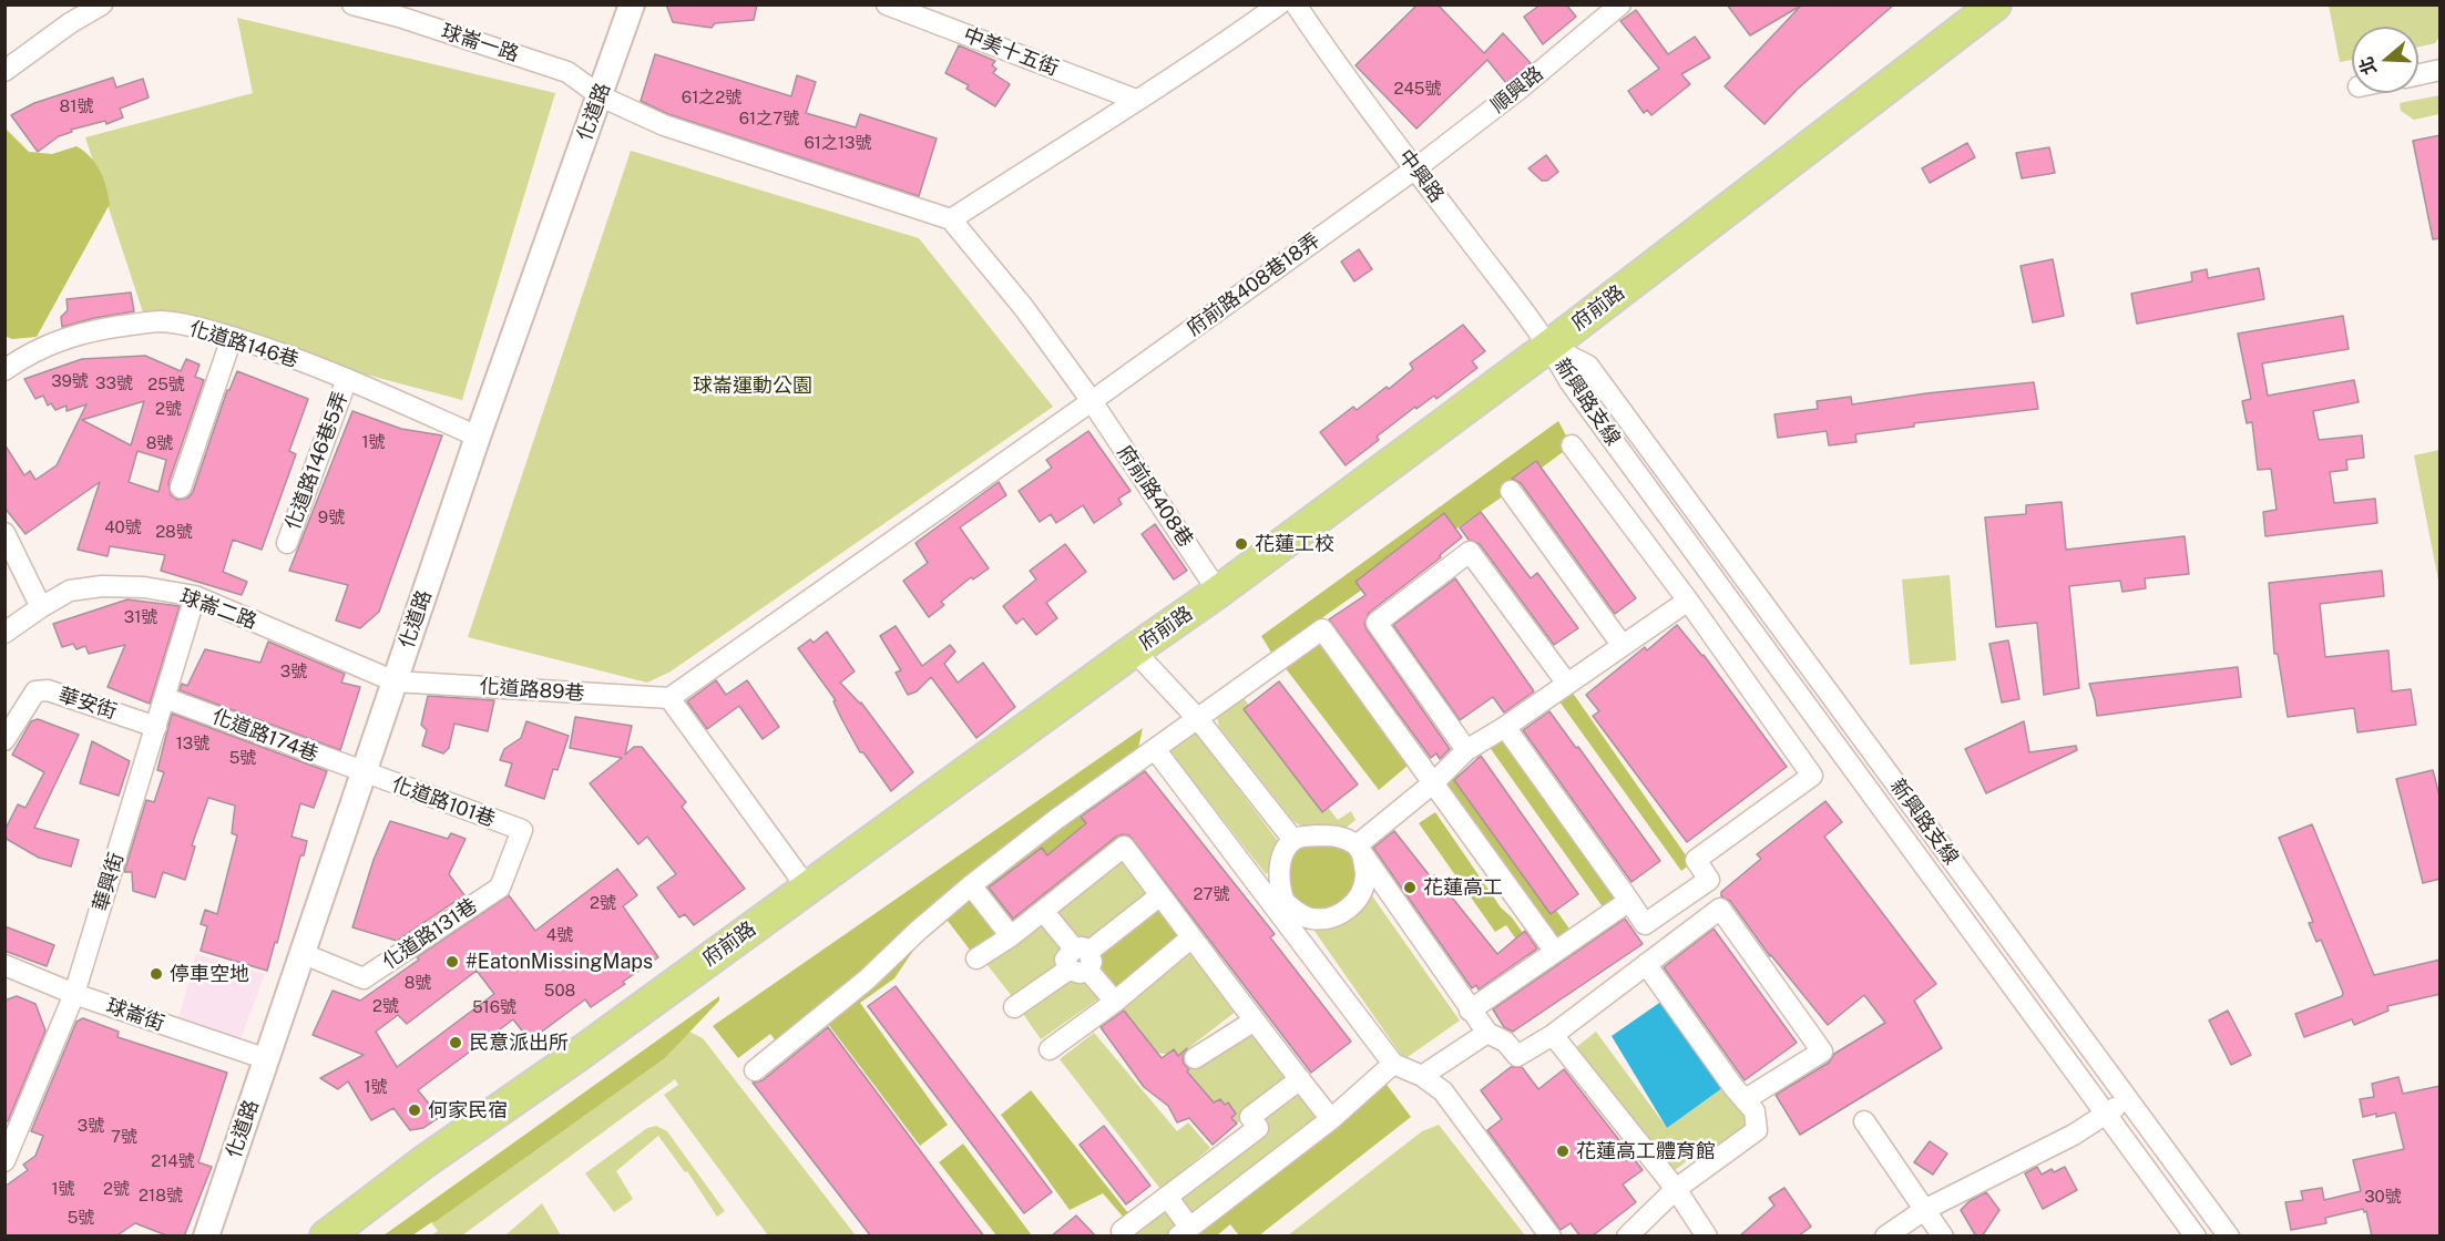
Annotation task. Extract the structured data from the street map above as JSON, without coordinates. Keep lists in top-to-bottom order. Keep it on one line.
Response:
{"streets":{"main road":["府前路"],"street":["球崙一路","中美十五街","順興路","化道路","中興路","府前路408巷18弄","化道路146巷","新興路支線","化道路146巷5弄","府前路408巷","球崙二路","化道路89巷","華安街","化道路174巷","化道路101巷","華興街","化道路131巷","球崙街"]},"crossings":[["球崙一路","化道路"],["球崙一路","府前路408巷"],["順興路","中興路"],["順興路","府前路408巷18弄"],["化道路","化道路146巷"],["化道路","球崙二路"],["化道路","化道路89巷"],["化道路","化道路174巷"],["化道路","化道路101巷"],["化道路","化道路131巷"],["化道路","球崙街"],["中興路","府前路408巷18弄"],["中興路","府前路"],["中興路","新興路支線"],["府前路408巷18弄","府前路408巷"],["府前路408巷18弄","化道路89巷"],["府前路","新興路支線"],["府前路","府前路408巷"],["化道路146巷","化道路146巷5弄"],["球崙二路","化道路89巷"],["球崙二路","華興街"],["華安街","華興街"],["化道路174巷","化道路101巷"],["化道路174巷","華興街"],["化道路101巷","化道路131巷"],["華興街","球崙街"]],"parks":["球崙運動公園"],"places":["花蓮工校","花蓮高工","#EatonMissingMaps","停車空地","民意派出所","何家民宿","花蓮高工體育館"],"house_numbers":["245號","61之2號","81號","61之7號","61之13號","39號","33號","25號","2號","1號","8號","9號","40號","28號","31號","3號","13號","5號","27號","2號","4號","8號","508","2號","516號","1號","3號","7號","214號","1號","2號","218號","30號","5號"],"north":"left"}
